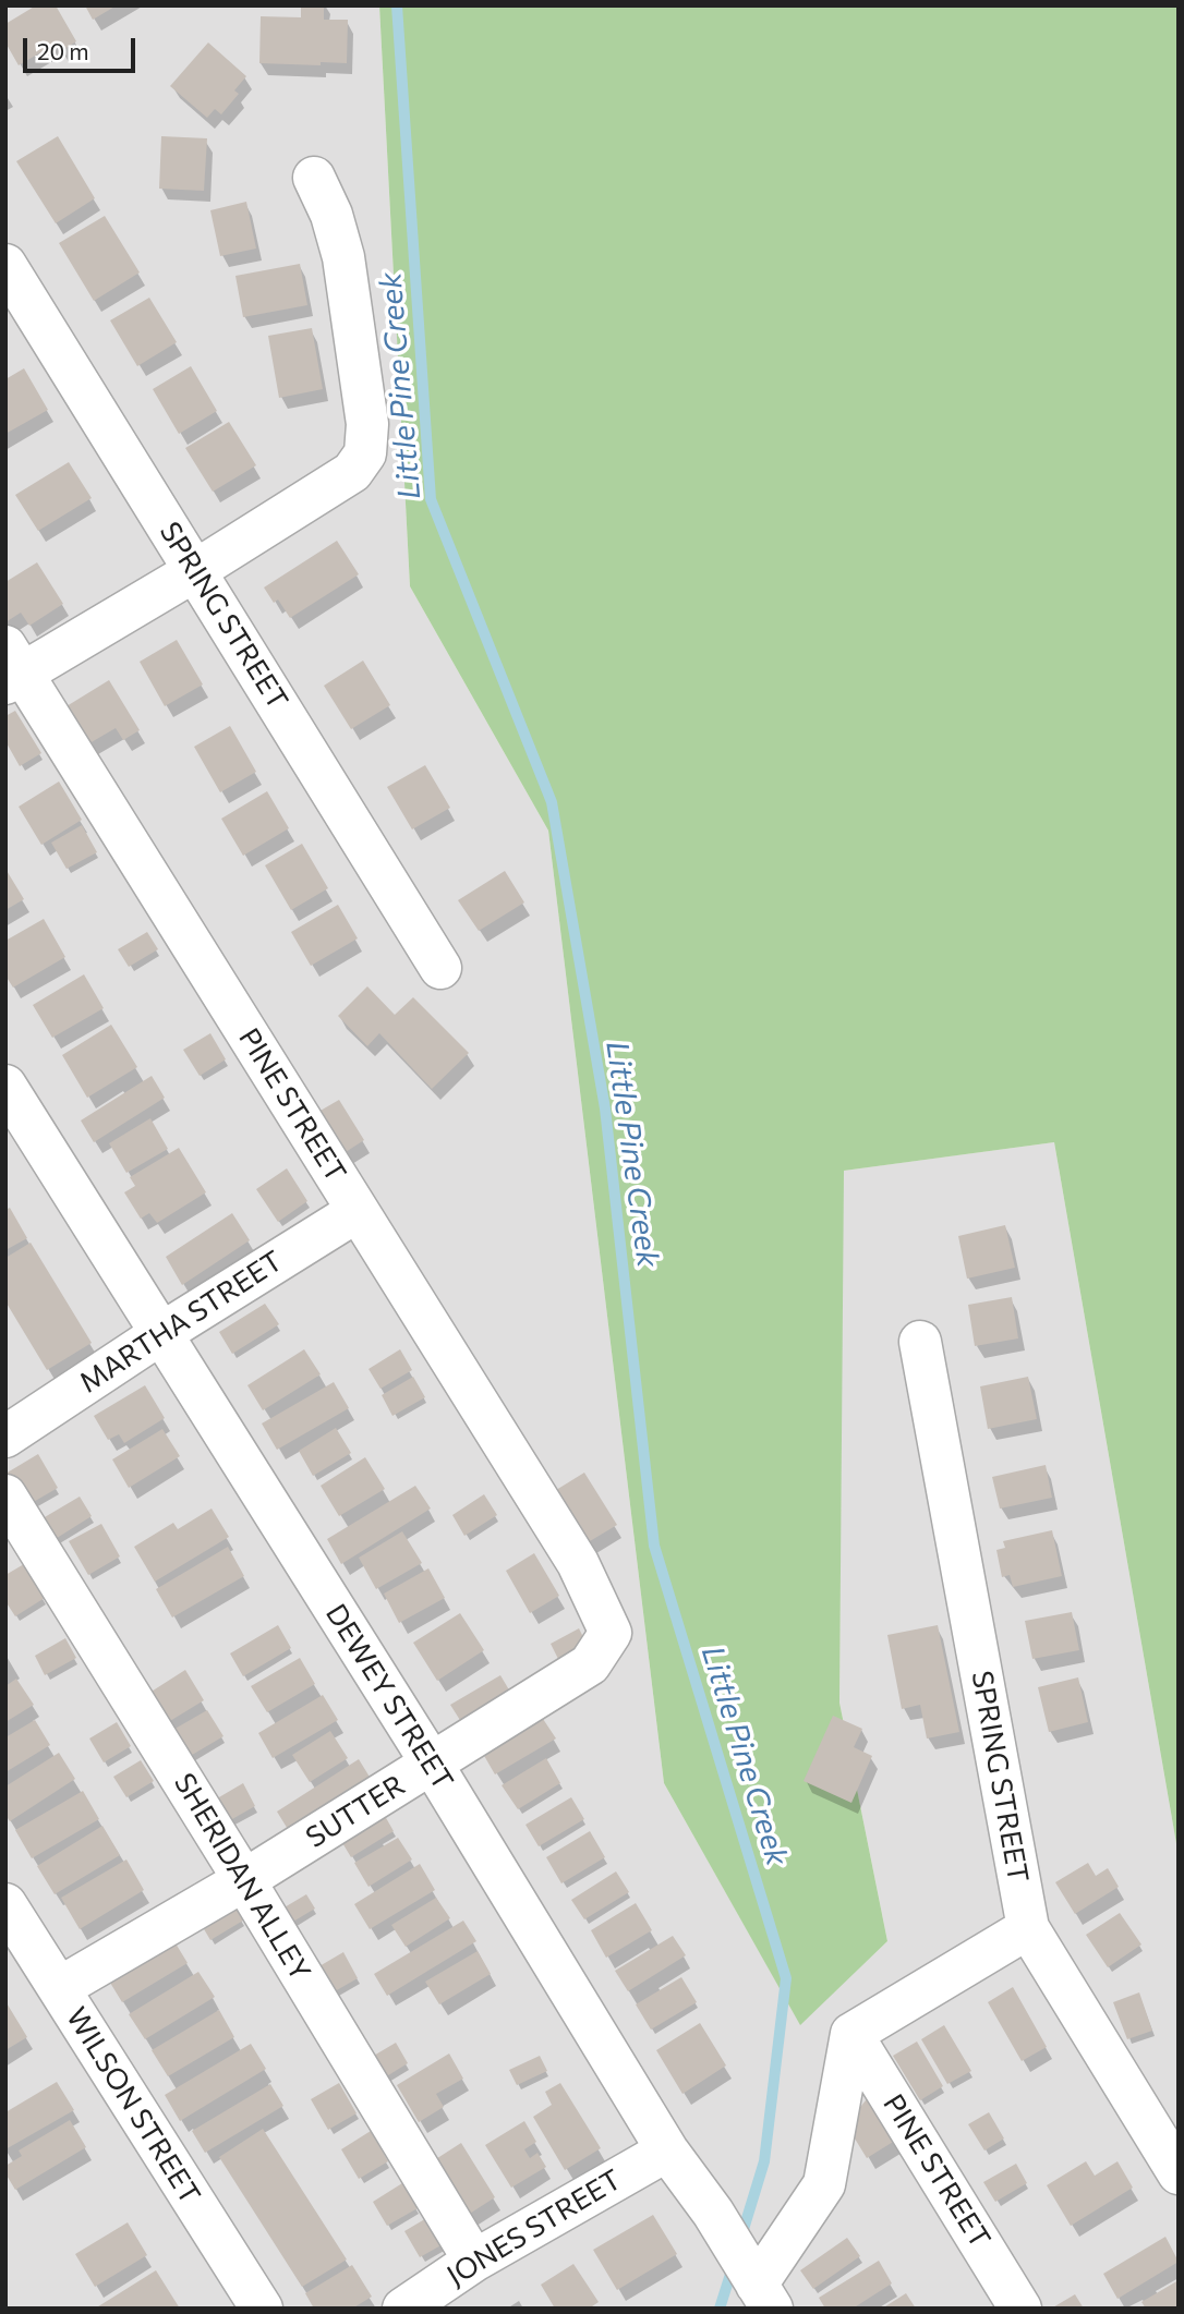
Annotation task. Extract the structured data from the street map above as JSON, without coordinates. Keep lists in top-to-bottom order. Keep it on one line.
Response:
{"streets":{"street":["SPRING STREET","PINE STREET","MARTHA STREET","DEWEY STREET","SUTTER","SHERIDAN ALLEY","WILSON STREET","JONES STREET"]},"crossings":[["PINE STREET","MARTHA STREET"],["PINE STREET","SUTTER"],["MARTHA STREET","DEWEY STREET"],["DEWEY STREET","SUTTER"],["DEWEY STREET","JONES STREET"],["SUTTER","SHERIDAN ALLEY"],["SUTTER","WILSON STREET"],["SHERIDAN ALLEY","JONES STREET"]],"water":["Little Pine Creek"],"scale_bar":"20 m"}
